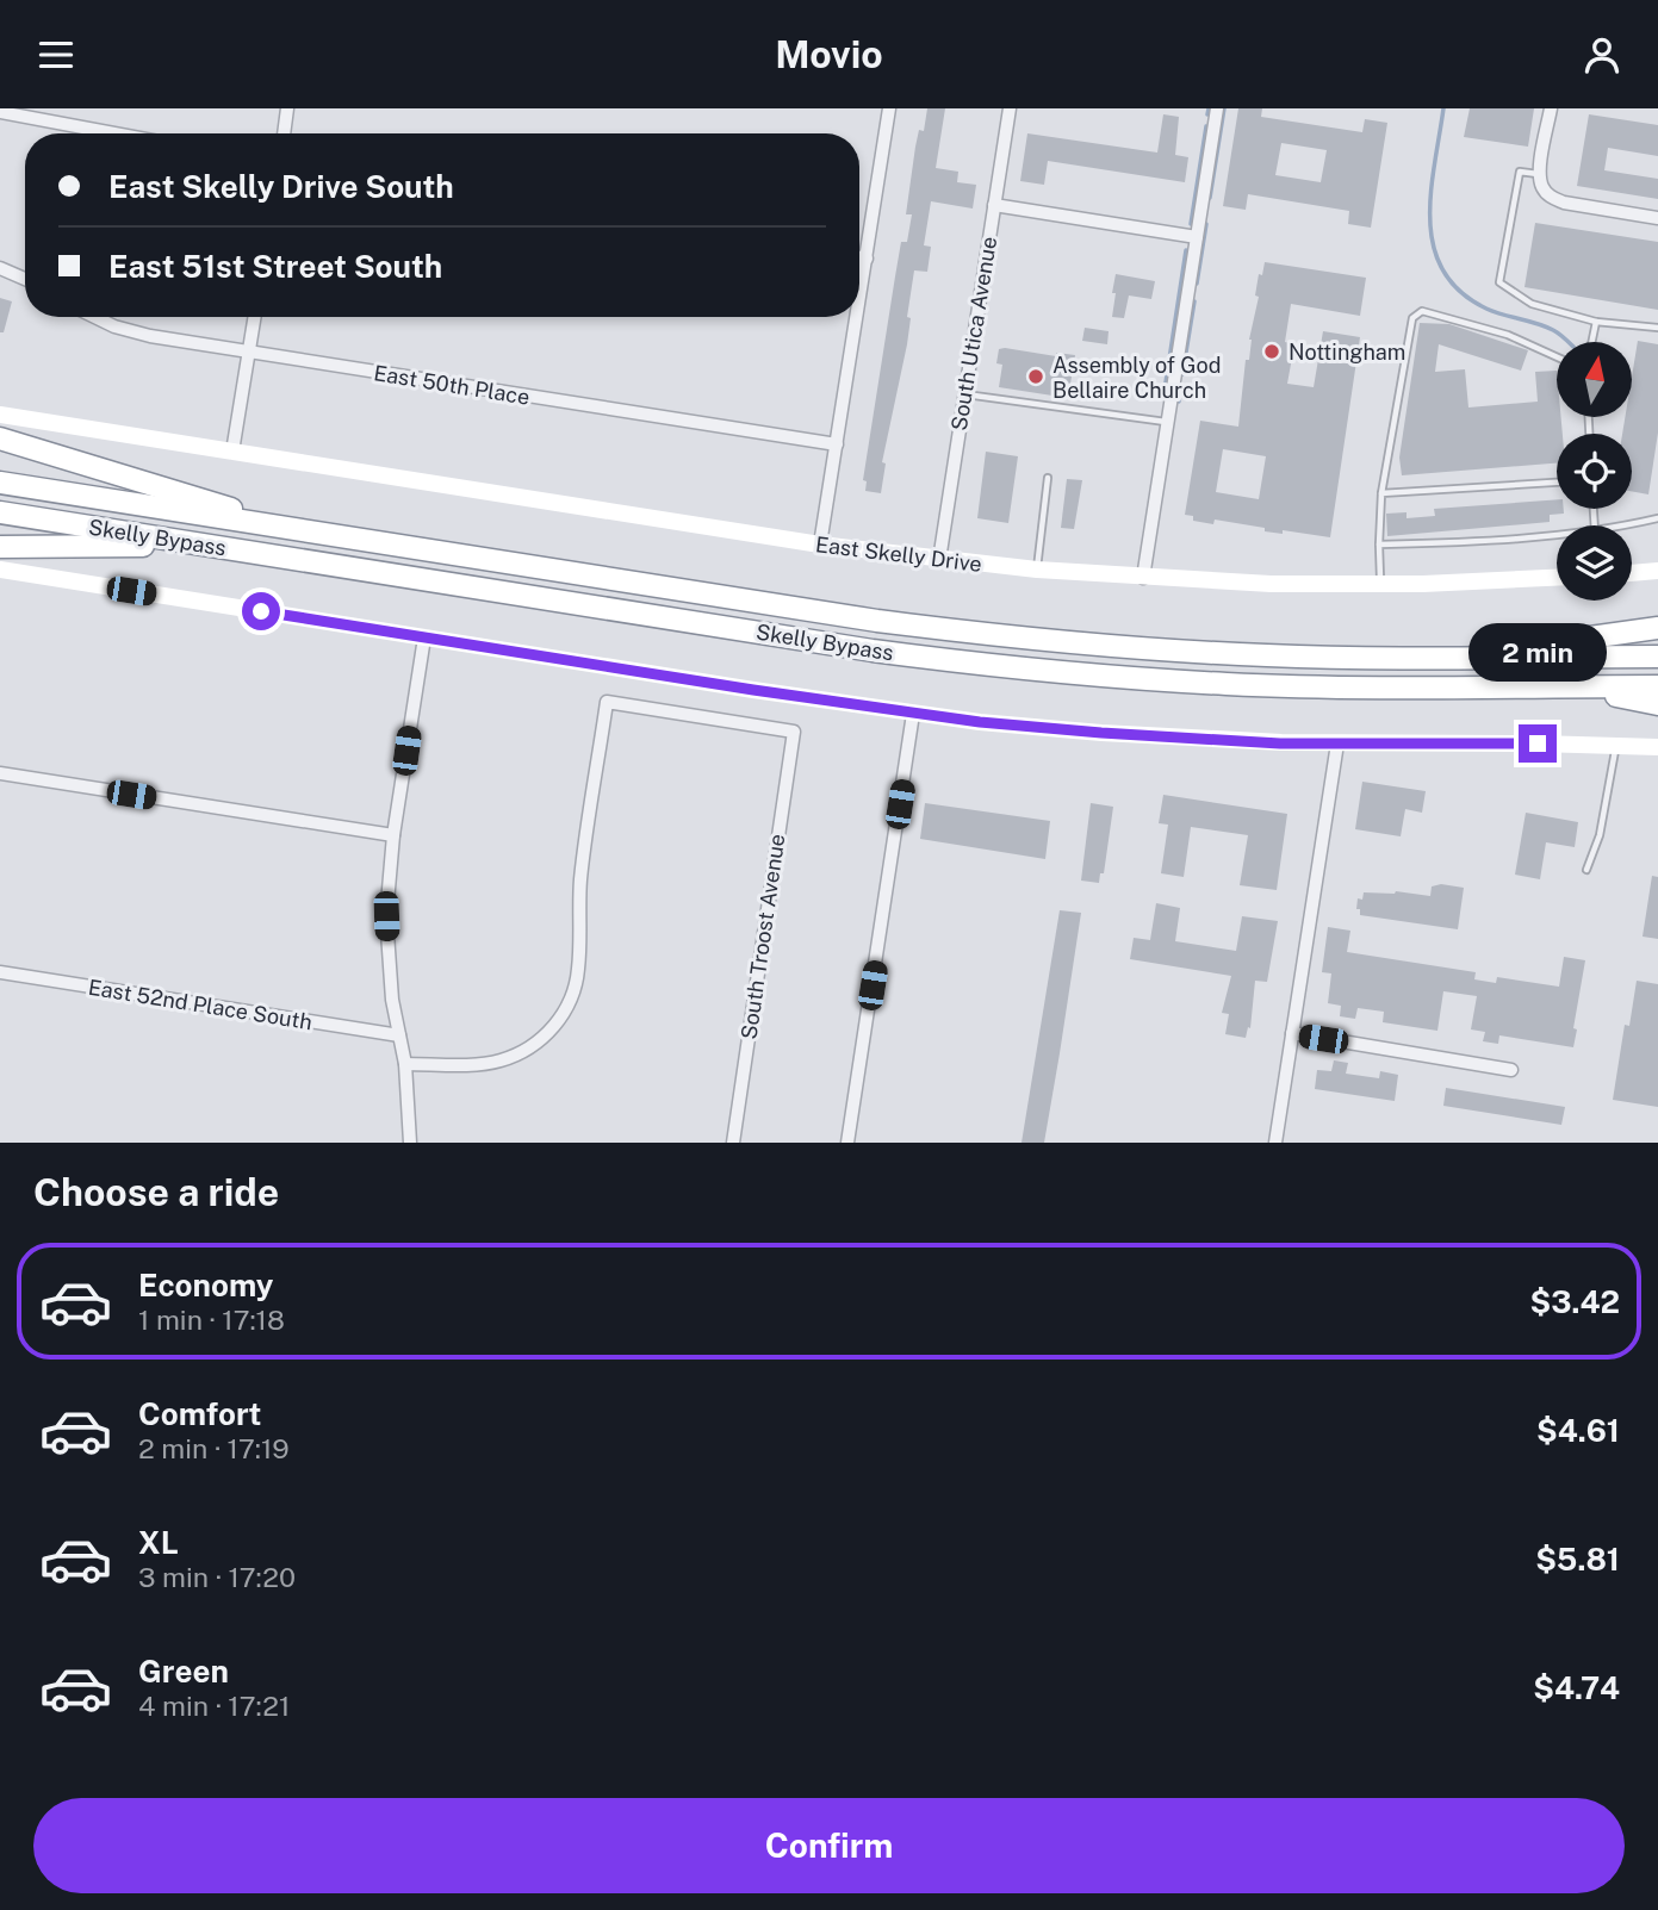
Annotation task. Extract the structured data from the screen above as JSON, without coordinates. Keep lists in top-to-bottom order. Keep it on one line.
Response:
{"streets":{"highway":["Skelly Bypass"],"main road":["East Skelly Drive"],"street":["South Utica Avenue","East 50th Place","South Troost Avenue","East 52nd Place South"]},"crossings":[["South Utica Avenue","East Skelly Drive"]],"places":["Nottingham","Assembly of God Bellaire Church"],"north":"top","page":{"header":"Movio","banner":["East Skelly Drive South","East 51st Street South"],"bubble":"2 min","heading":"Choose a ride","list":[{"name":"Economy","note":"1 min · 17:18","value":"$3.42"},{"name":"Comfort","note":"2 min · 17:19","value":"$4.61"},{"name":"XL","note":"3 min · 17:20","value":"$5.81"},{"name":"Green","note":"4 min · 17:21","value":"$4.74"}],"buttons":"Confirm"}}
